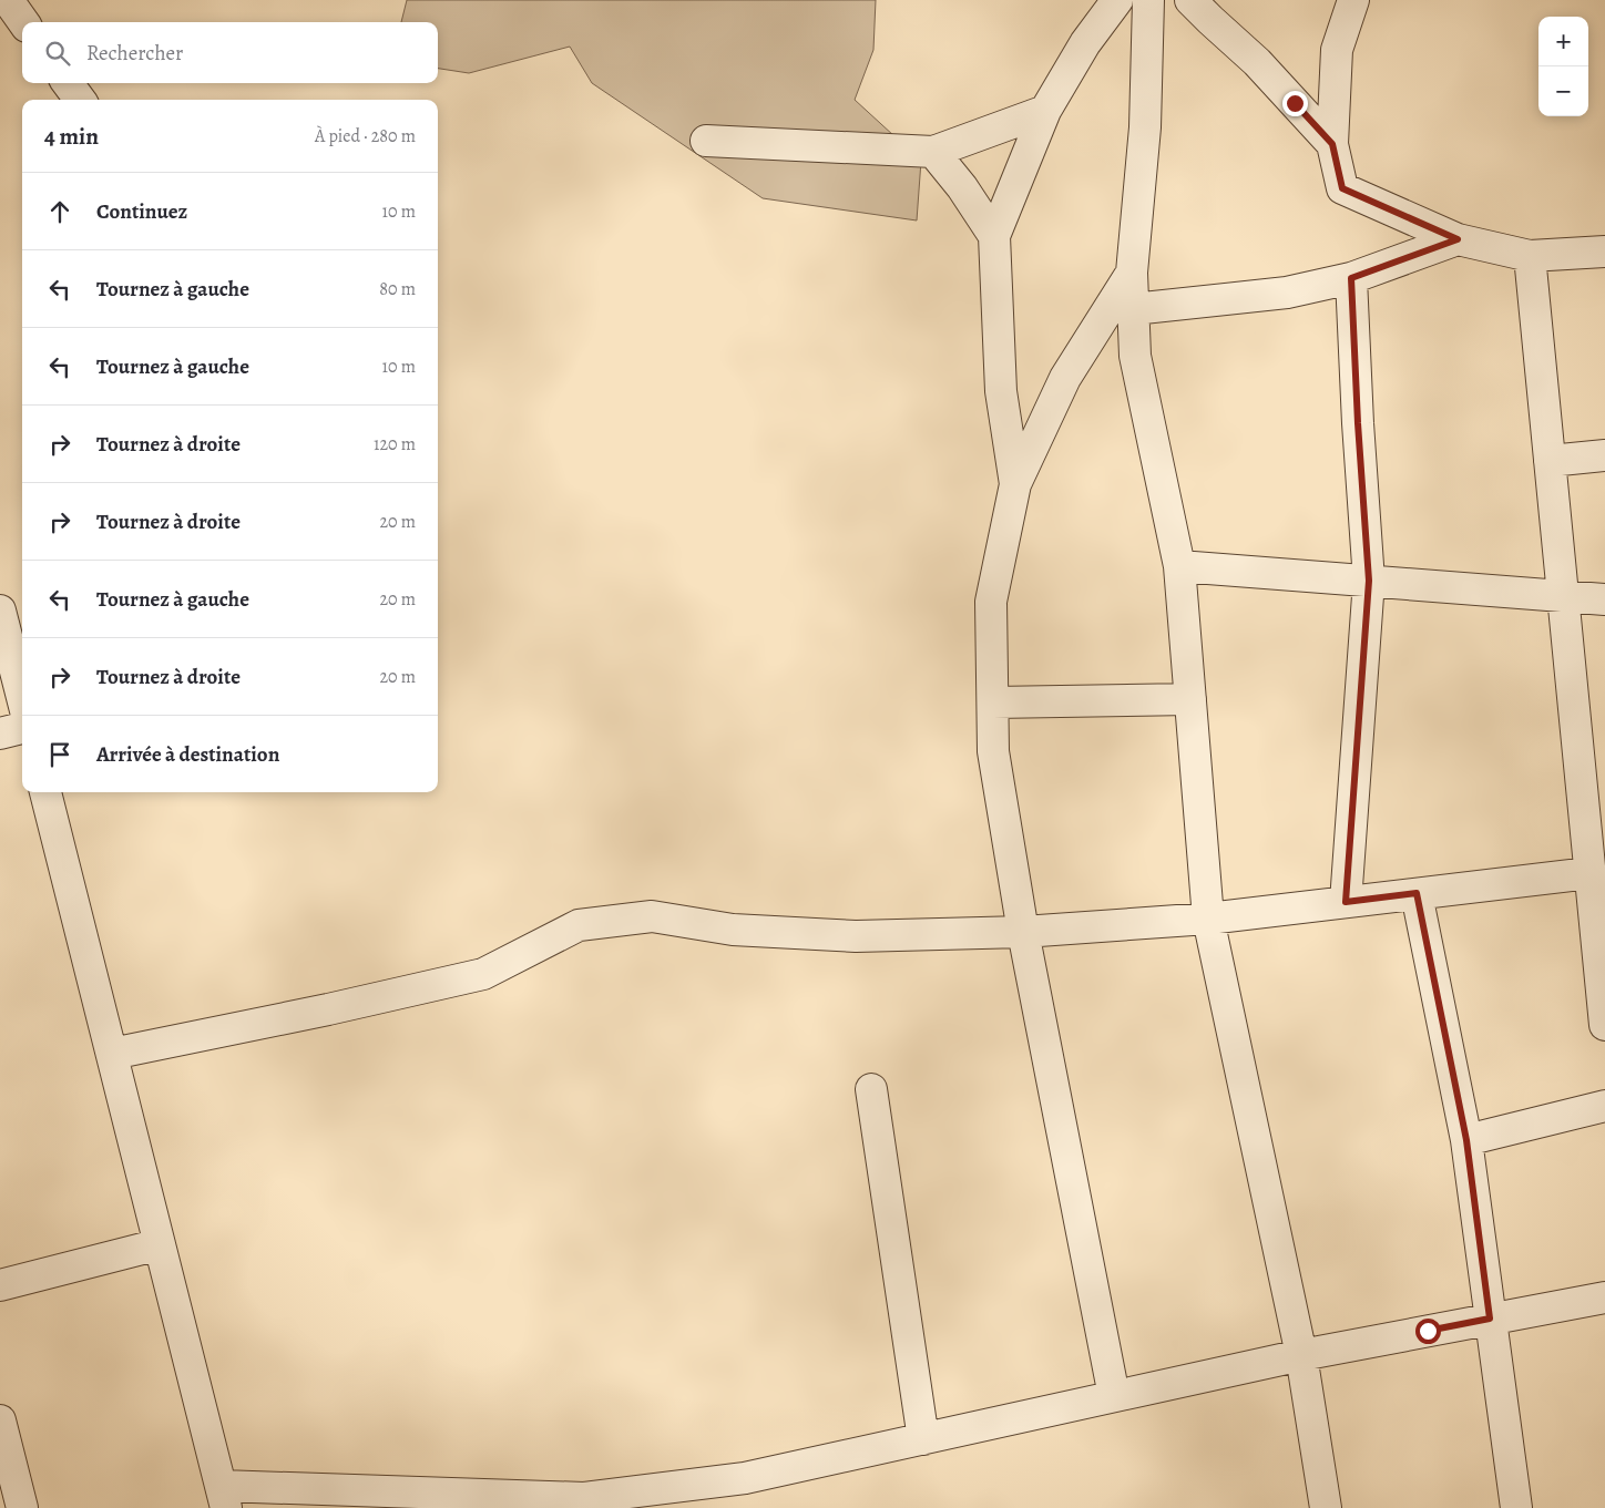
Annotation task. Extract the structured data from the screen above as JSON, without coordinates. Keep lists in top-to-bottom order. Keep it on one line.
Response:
{"page":{"map_buttons":["+","−"],"search":"Rechercher","heading":["4 min","À pied · 280 m"],"list":[["Continuez","10 m"],["Tournez à gauche","80 m"],["Tournez à gauche","10 m"],["Tournez à droite","120 m"],["Tournez à droite","20 m"],["Tournez à gauche","20 m"],["Tournez à droite","20 m"],"Arrivée à destination"]}}
